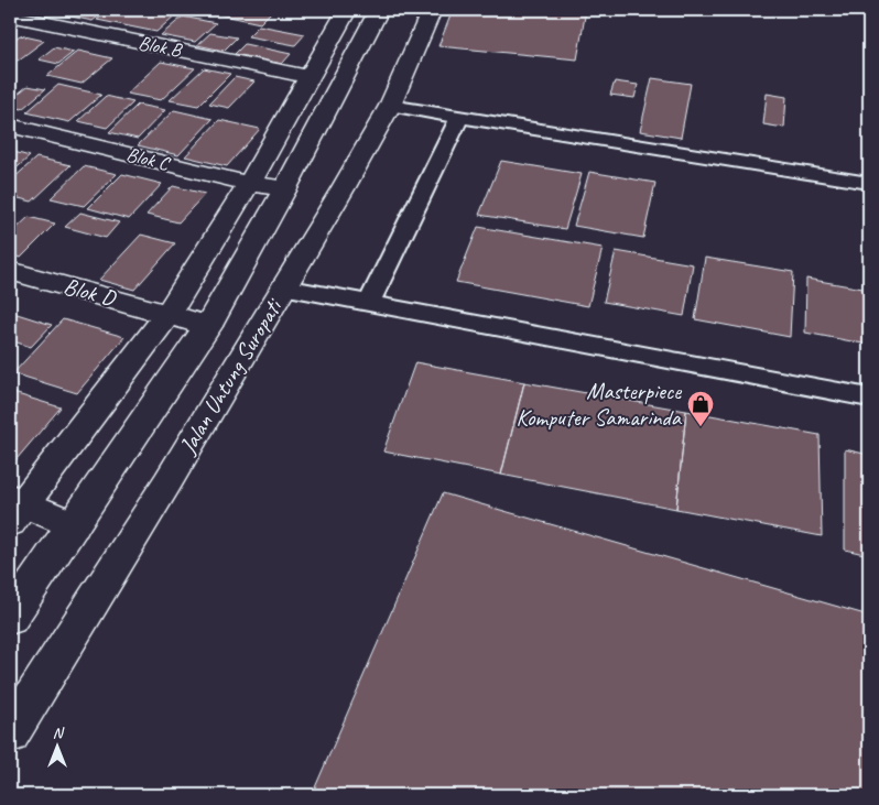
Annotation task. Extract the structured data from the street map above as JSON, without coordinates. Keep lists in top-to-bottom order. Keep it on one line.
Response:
{"streets":{"main road":["Blok B","Blok C","Blok D","Jalan Untung Suropati"]},"crossings":[["Blok C","Jalan Untung Suropati"],["Blok D","Jalan Untung Suropati"]],"places":{"shop":["Masterpiece Komputer Samarinda"]},"north":"top"}
